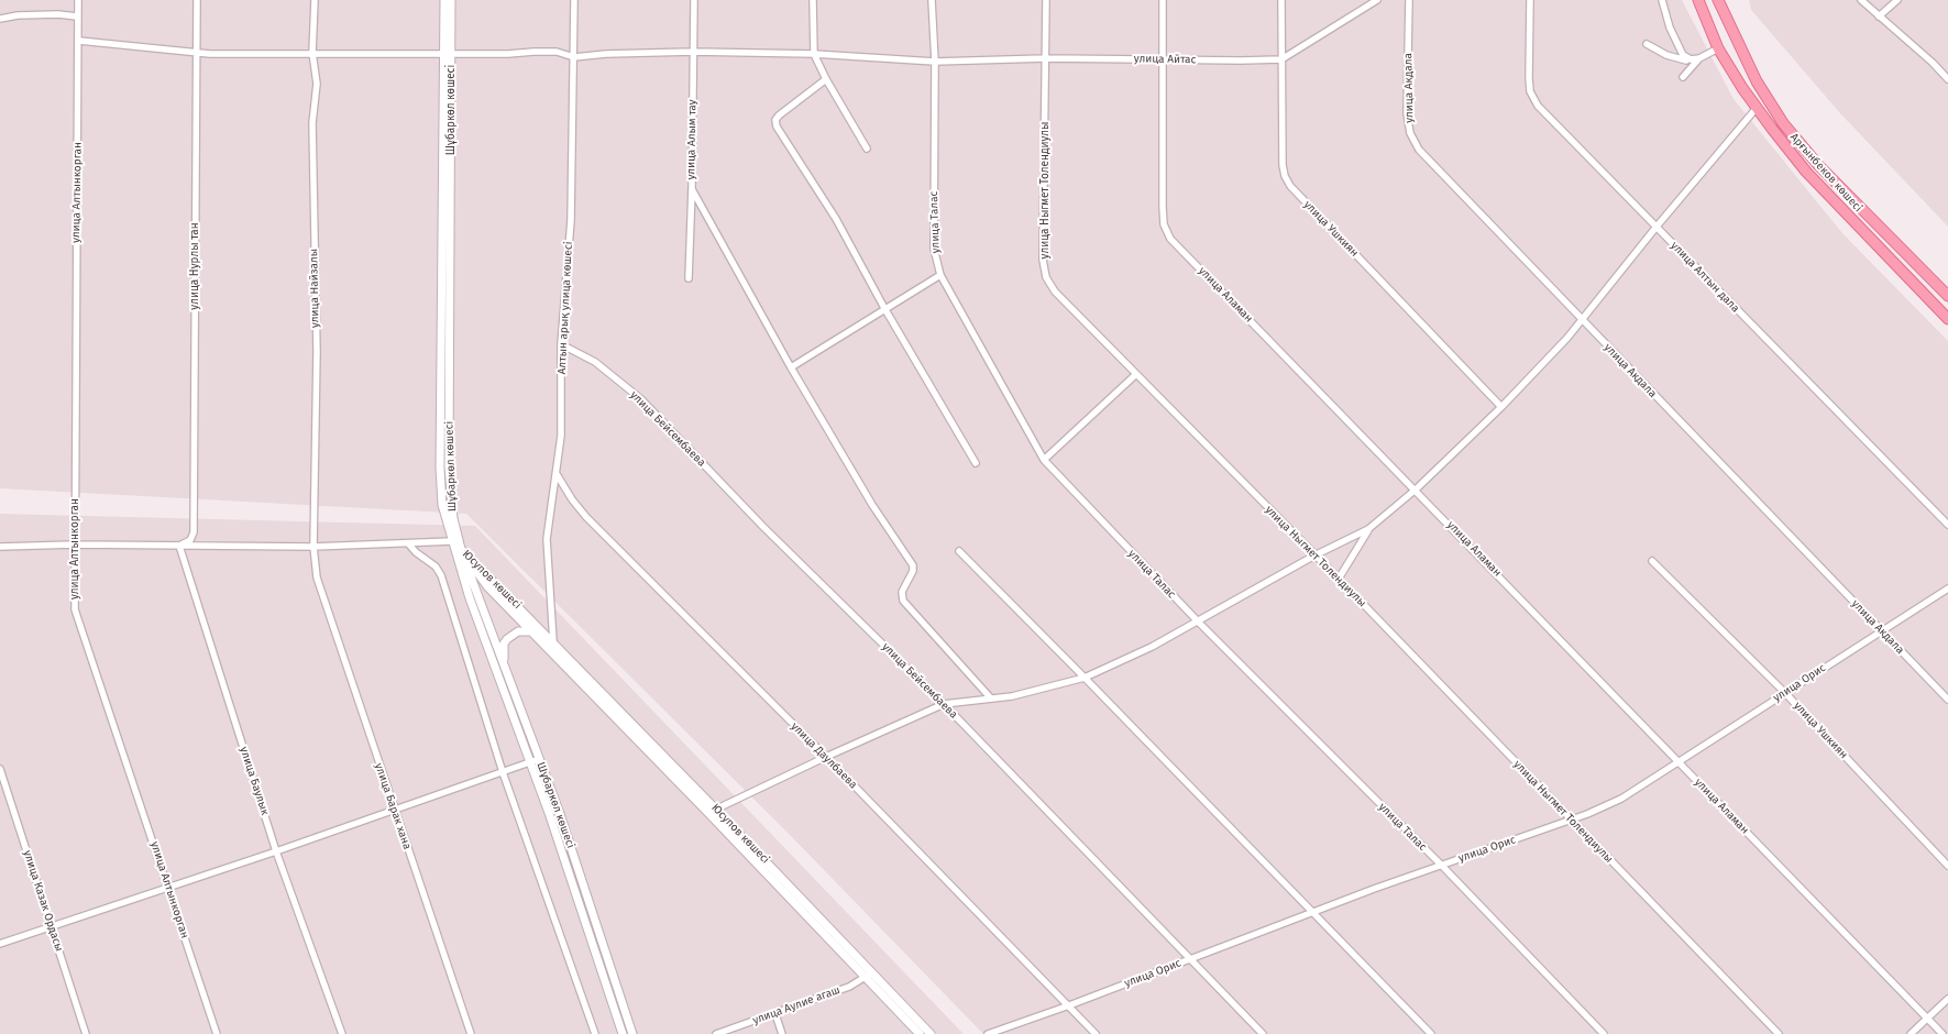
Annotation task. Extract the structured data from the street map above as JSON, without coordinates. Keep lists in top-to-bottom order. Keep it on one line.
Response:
{"streets":{"main road":["Арғынбеков көшесі"],"street":["улица Айтас","улица Акдала","Шұбаркөл көшесі","улица Алым тау","улица Ныгмет Толендиулы","улица Алтынкорган","улица Талас","улица Ушкиян","улица Нурлы тан","улица Алтын дала","улица Найзалы","улица Аламан","Алтын арық улица көшесі","улица Бейсембаева","Юсупов көшесі","улица Орис","улица Даулбаева","улица Баулык","улица Барак хана","улица Казак Ордасы","улица Аулие агаш"]},"crossings":[["улица Айтас","улица Алым тау"],["улица Айтас","улица Ныгмет Толендиулы"],["улица Айтас","улица Талас"],["улица Айтас","улица Ушкиян"],["улица Айтас","улица Аламан"],["улица Айтас","Алтын арық улица көшесі"],["улица Акдала","улица Орис"],["Шұбаркөл көшесі","Юсупов көшесі"],["улица Ныгмет Толендиулы","улица Орис"],["улица Талас","улица Орис"],["улица Ушкиян","улица Орис"],["улица Нурлы тан","улица Баулык"],["улица Найзалы","улица Барак хана"],["улица Аламан","улица Орис"],["Алтын арық улица көшесі","улица Бейсембаева"],["Алтын арық улица көшесі","Юсупов көшесі"],["Алтын арық улица көшесі","улица Даулбаева"],["улица Бейсембаева","улица Орис"],["Юсупов көшесі","улица Аулие агаш"],["улица Орис","улица Даулбаева"]]}
